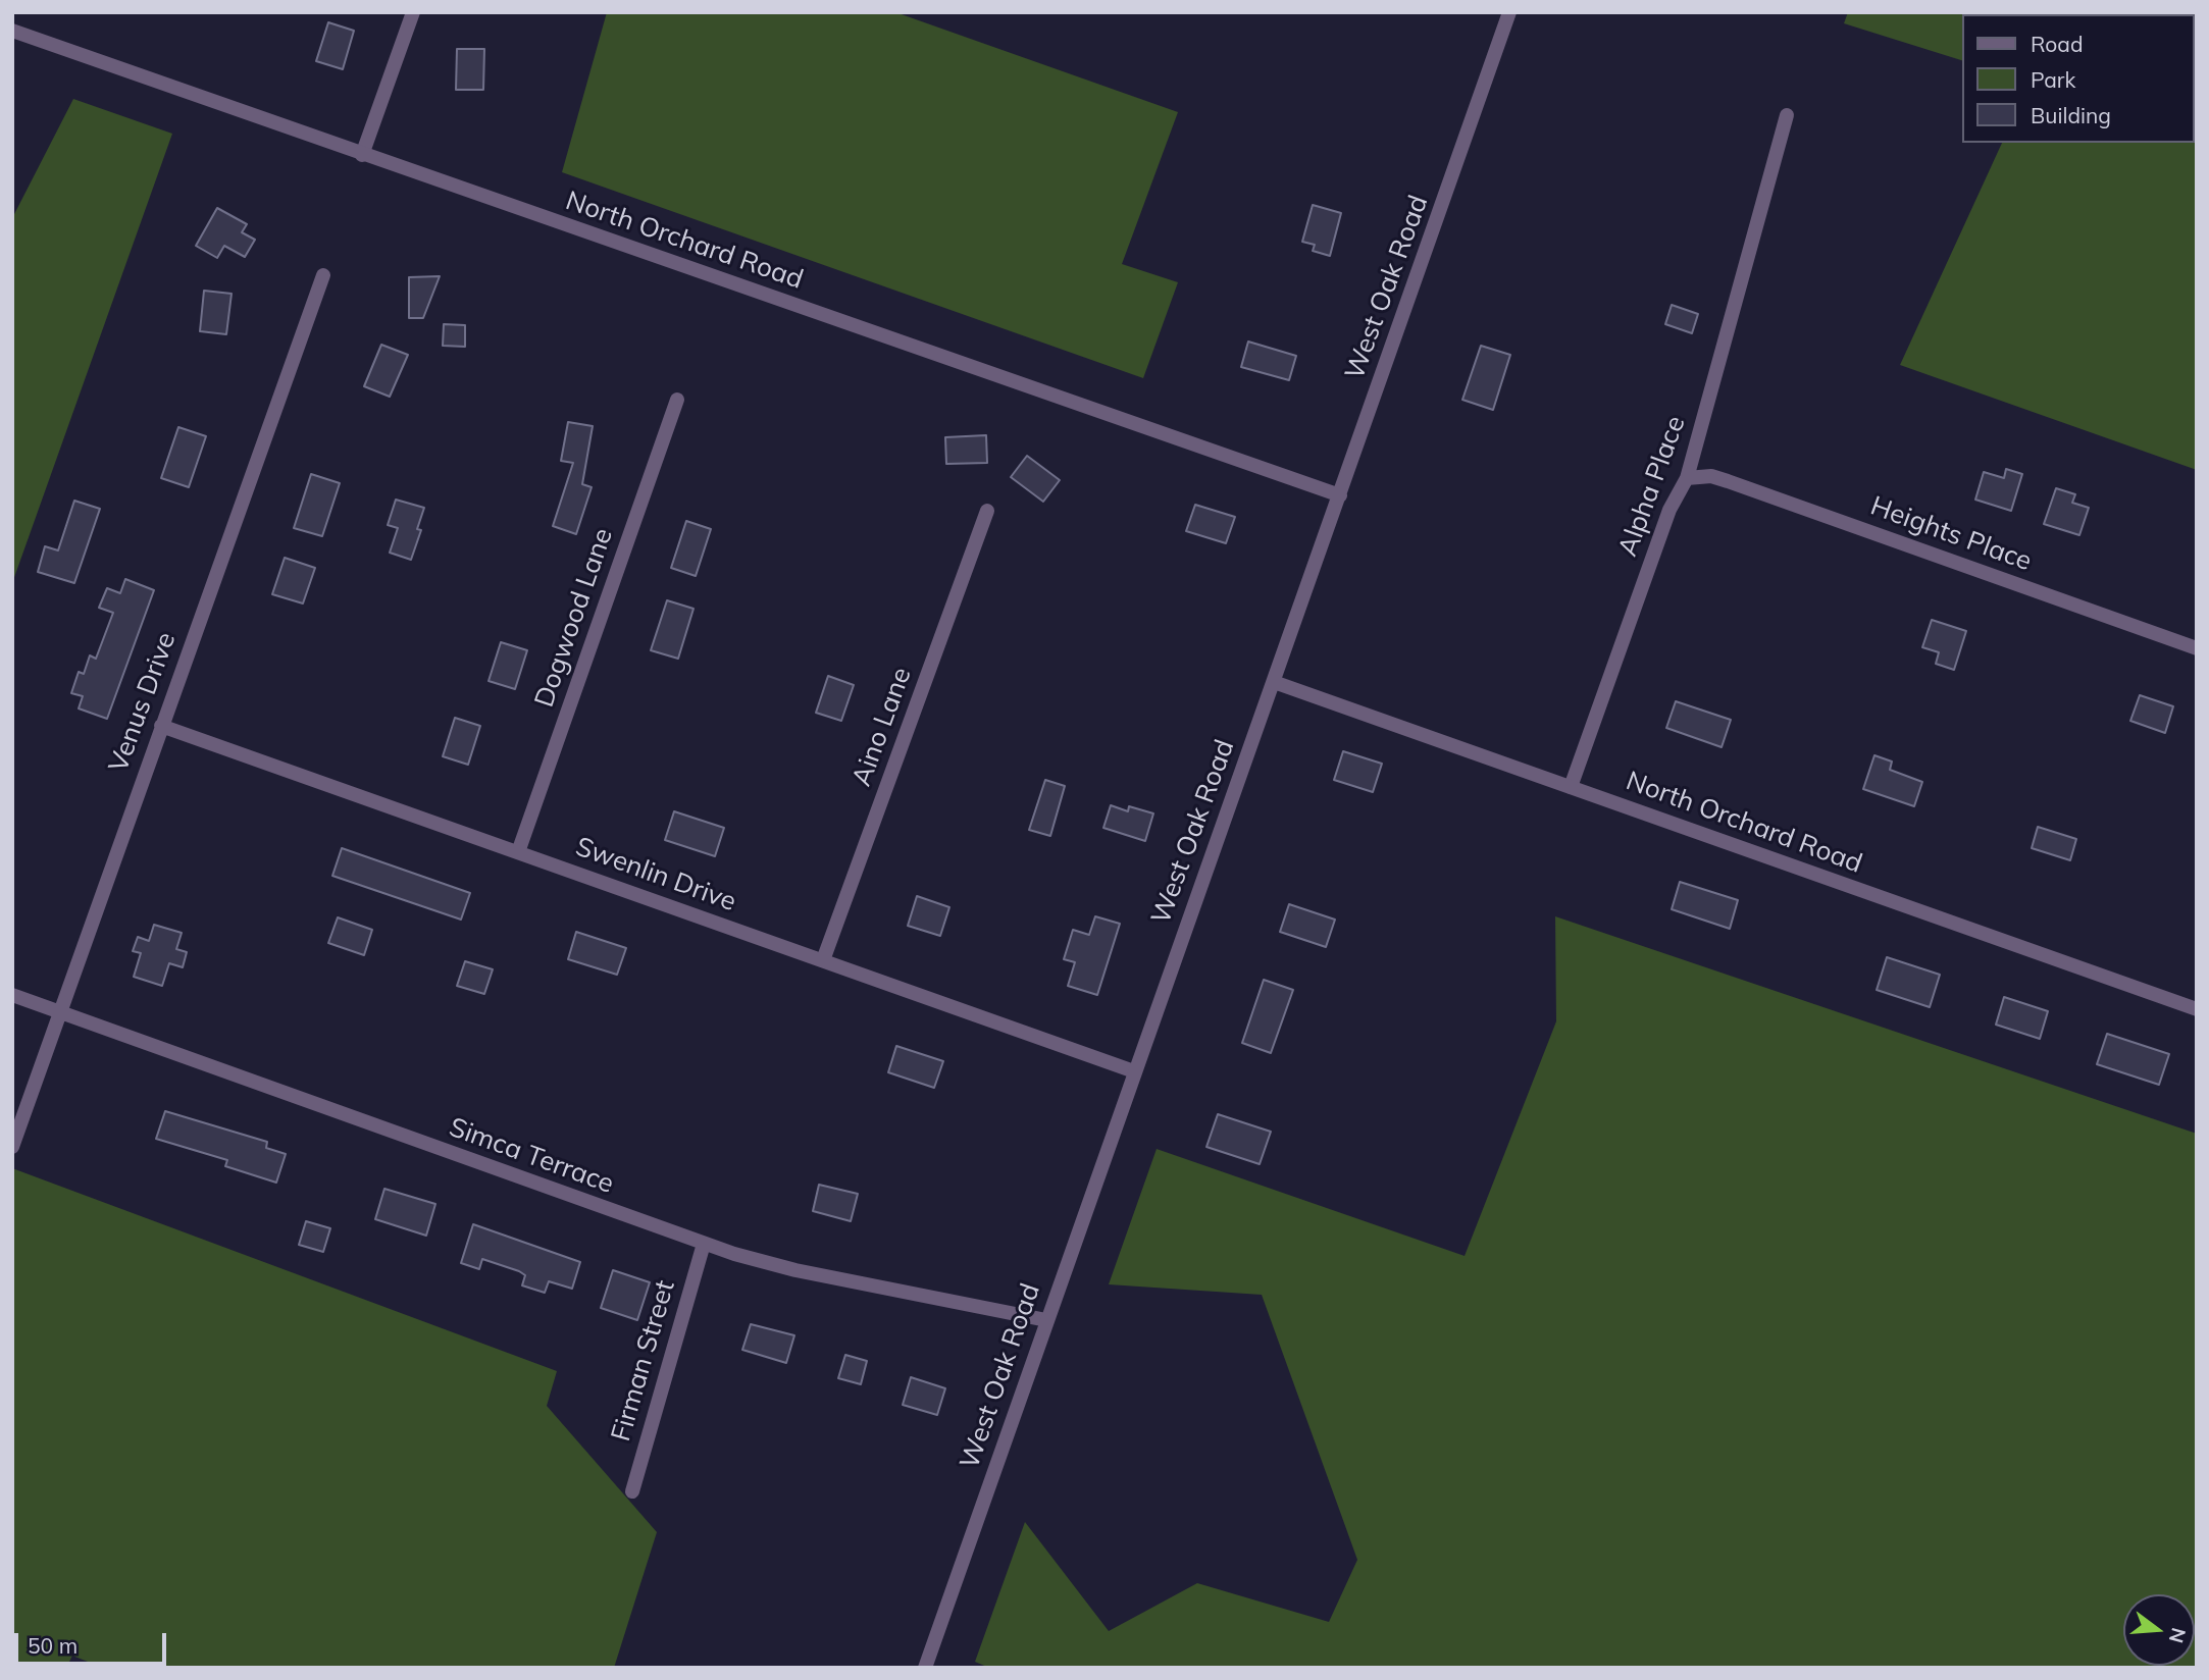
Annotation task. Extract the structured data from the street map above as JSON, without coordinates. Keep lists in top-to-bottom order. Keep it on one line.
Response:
{"streets":{"street":["North Orchard Road","West Oak Road","Alpha Place","Heights Place","Dogwood Lane","Venus Drive","Aino Lane","Swenlin Drive","Simca Terrace","Firman Street"]},"crossings":[["North Orchard Road","West Oak Road"],["North Orchard Road","Alpha Place"],["West Oak Road","Swenlin Drive"],["West Oak Road","Simca Terrace"],["Alpha Place","Heights Place"],["Dogwood Lane","Swenlin Drive"],["Venus Drive","Swenlin Drive"],["Venus Drive","Simca Terrace"],["Aino Lane","Swenlin Drive"],["Simca Terrace","Firman Street"]],"legend":["Road","Park","Building"],"scale_bar":"50 m","north":"right"}
